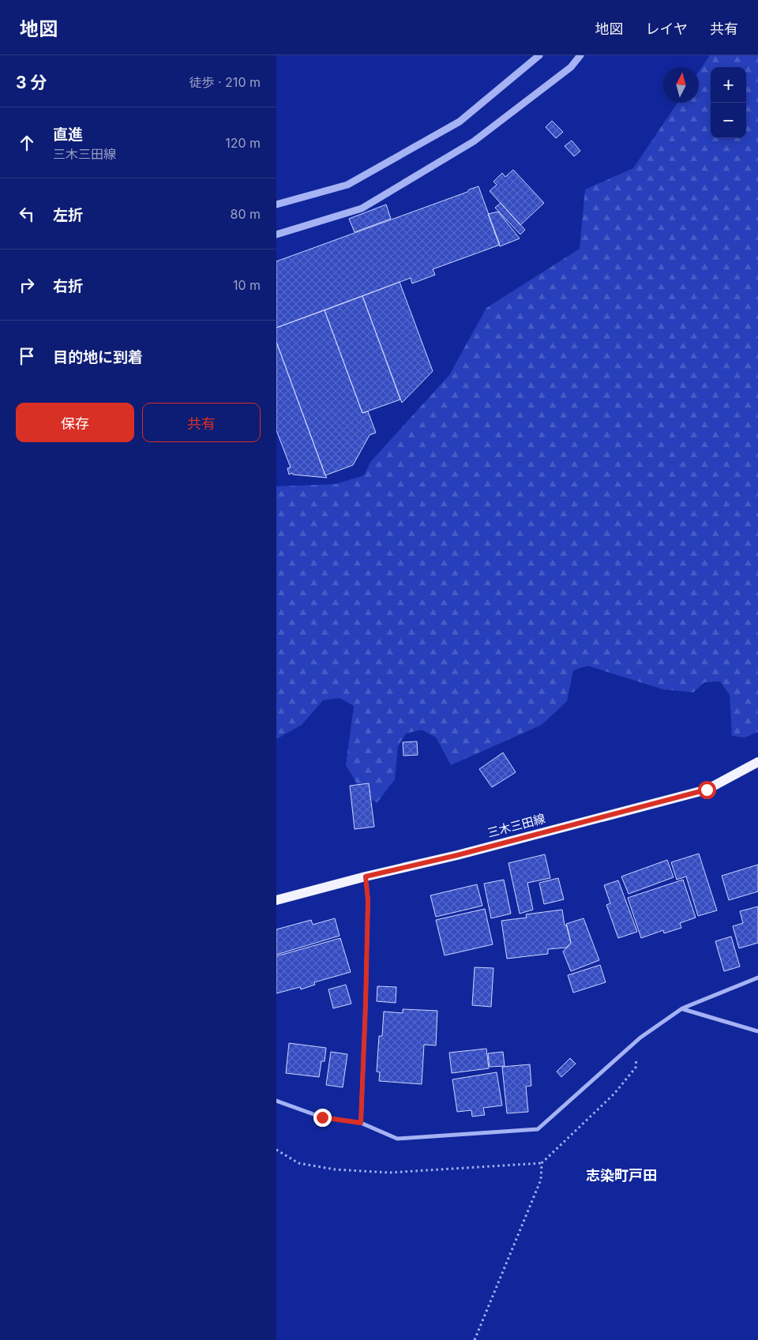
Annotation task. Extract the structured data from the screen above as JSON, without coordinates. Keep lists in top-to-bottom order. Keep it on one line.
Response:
{"streets":{"main road":["三木三田線"]},"districts":["志染町戸田"],"north":"top","page":{"header":"地図","nav":["地図","レイヤ","共有"],"heading":["3 分","徒歩 · 210 m"],"map_buttons":["+","−"],"list":[["直進","三木三田線","120 m"],["左折","80 m"],["右折","10 m"],"目的地に到着"],"buttons":["保存","共有"]}}
